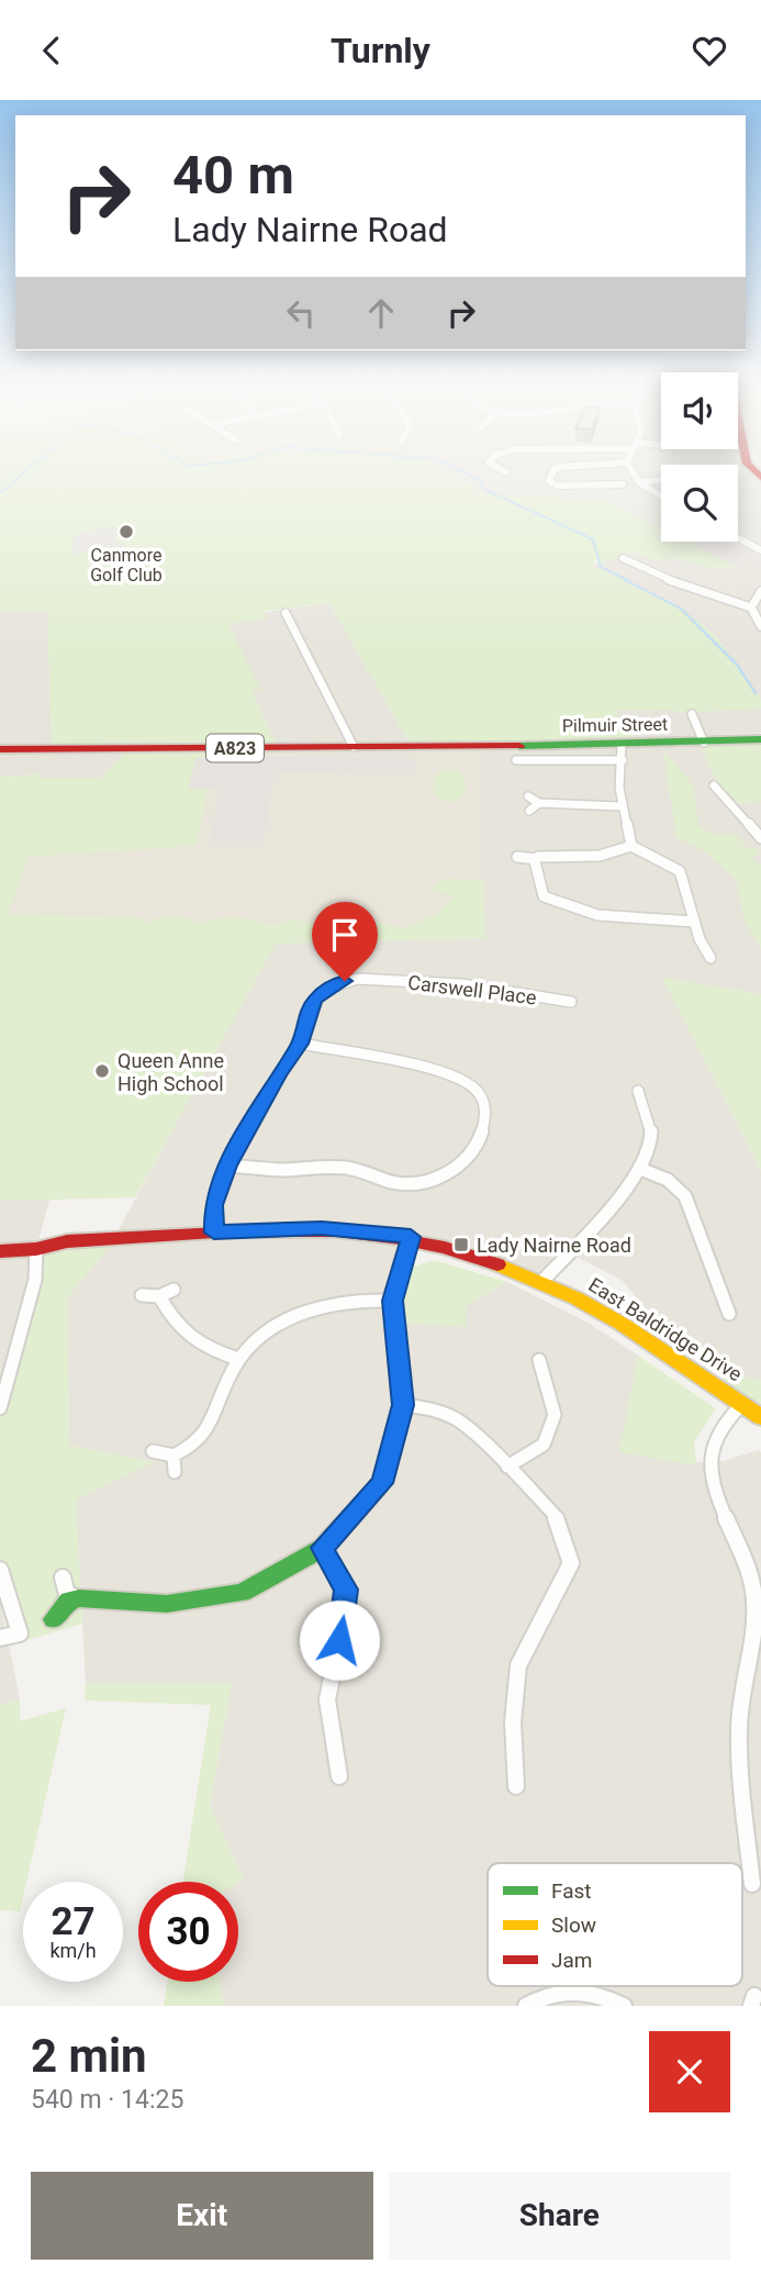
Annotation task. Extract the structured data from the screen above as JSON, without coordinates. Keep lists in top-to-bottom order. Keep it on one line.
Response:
{"streets":{"street":["Pilmuir Street","A823","Carswell Place","East Baldridge Drive"]},"crossings":[["Pilmuir Street","A823"],["Carswell Place","East Baldridge Drive"]],"places":{"other":["Canmore Golf Club","Queen Anne High School"],"transit":["Lady Nairne Road"]},"legend":["Fast","Slow","Jam"],"page":{"header":"Turnly","turn":["40 m","Lady Nairne Road"],"speed":"27 km/h","limit":"30","heading":["2 min","540 m · 14:25"],"buttons":["Exit","Share"]}}
